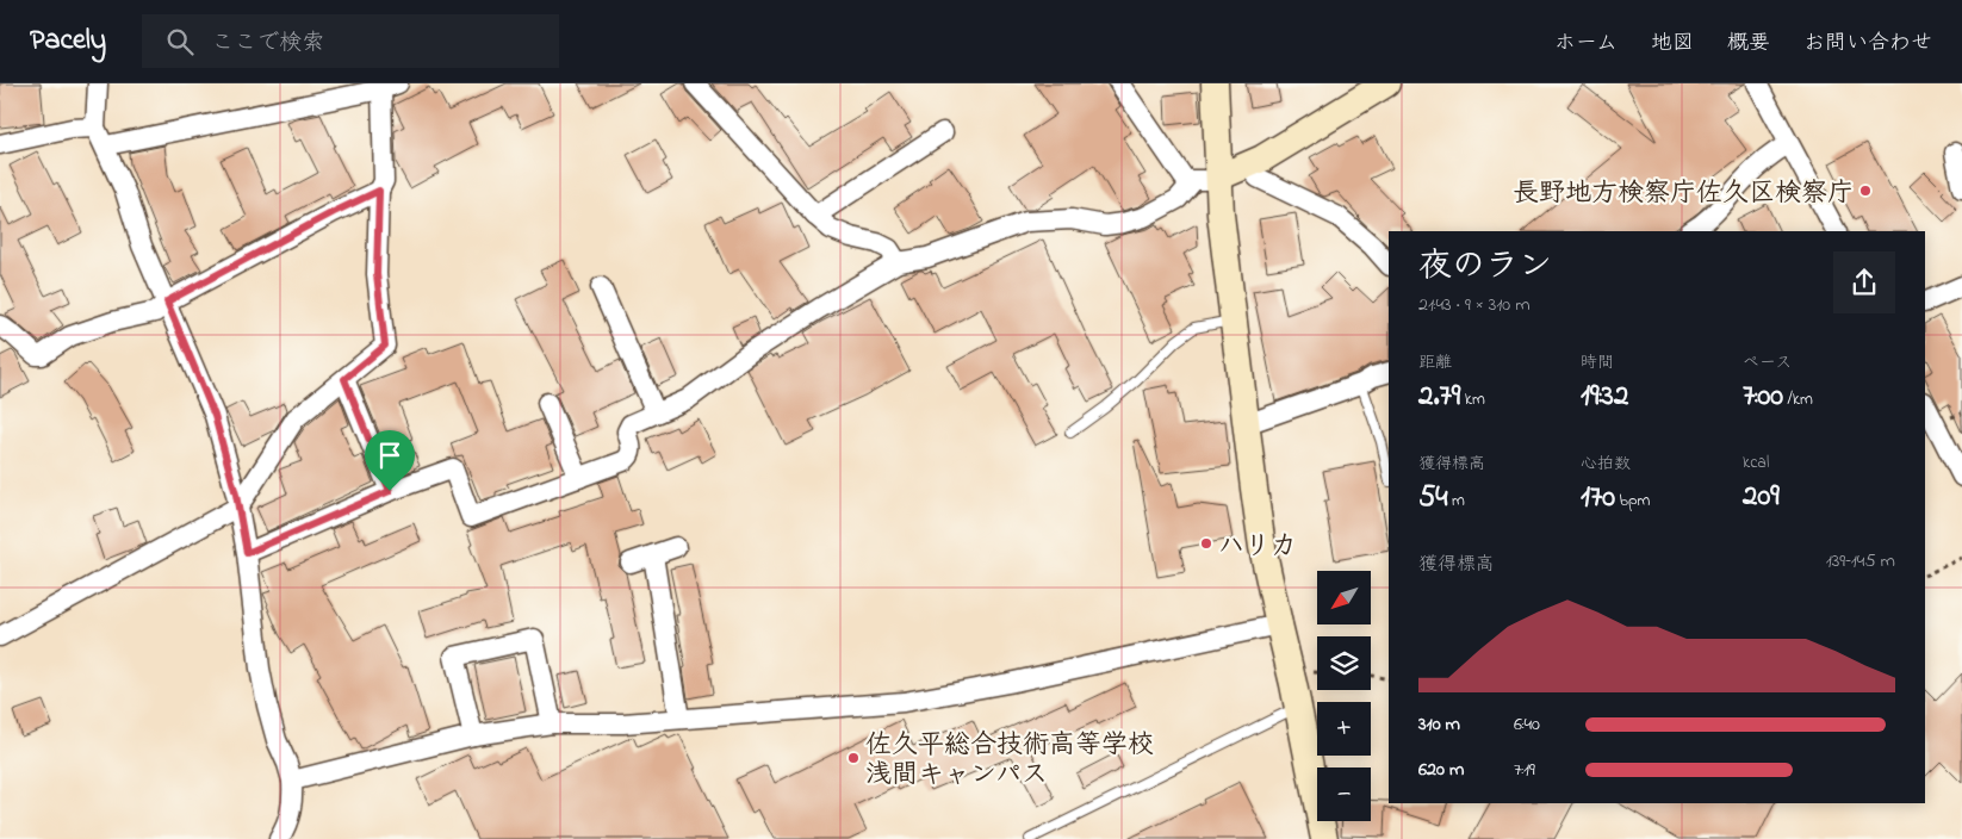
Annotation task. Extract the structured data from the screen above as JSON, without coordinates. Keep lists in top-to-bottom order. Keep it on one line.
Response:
{"places":["長野地方検察庁佐久区検察庁","ハリカ","佐久平総合技術高等学校 浅間キャンパス"],"north":"bottom left","page":{"header":"Pacely","search":"ここで検索","nav":["ホーム","地図","概要","お問い合わせ"],"heading":["夜のラン","21:43 · 9 × 310 m"],"stats":[["距離","2.79 km"],["時間","19:32"],["ペース","7:00 /km"],["獲得標高","54 m"],["心拍数","170 bpm"],["kcal","209"]],"chart":["獲得標高","139–145 m"],"map_buttons":["+","−"],"list":[{"name":"310 m","note":"6:40"},{"name":"620 m","note":"7:19"}]}}
